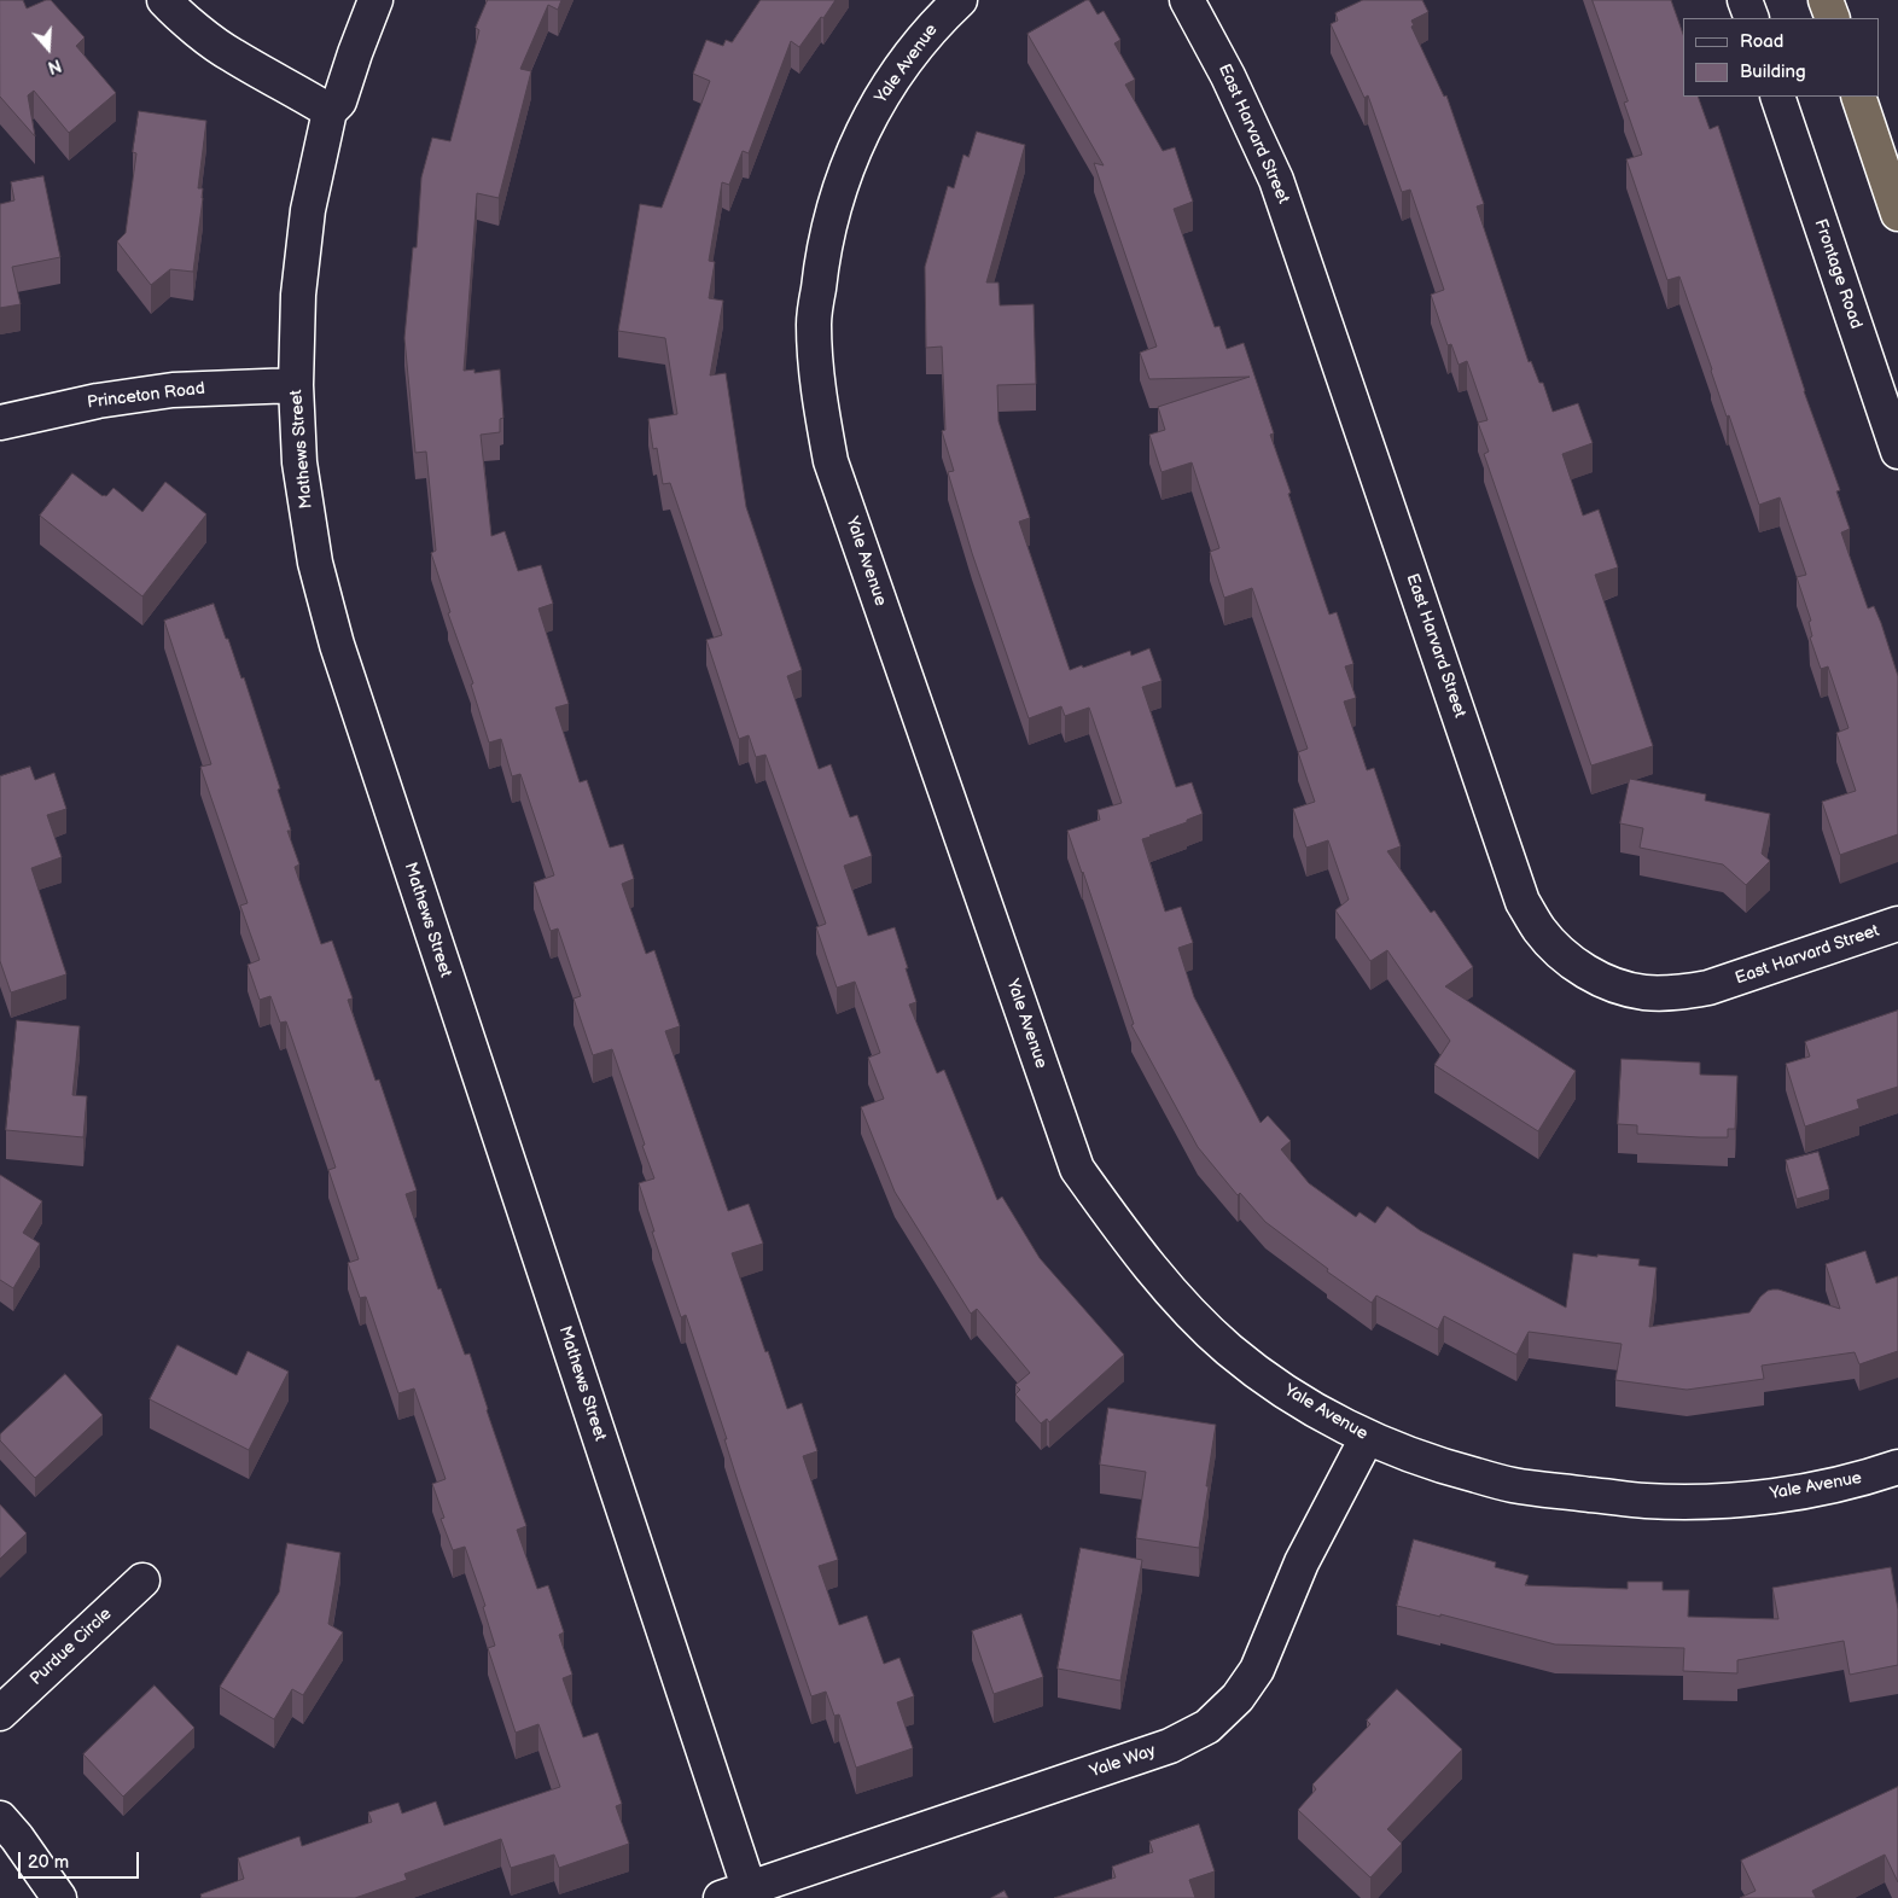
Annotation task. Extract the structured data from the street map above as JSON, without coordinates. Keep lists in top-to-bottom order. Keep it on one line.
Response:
{"streets":{"street":["Yale Avenue","East Harvard Street","Frontage Road","Princeton Road","Mathews Street","Purdue Circle","Yale Way"]},"crossings":[["Yale Avenue","Yale Way"],["Princeton Road","Mathews Street"],["Mathews Street","Yale Way"]],"legend":["Road","Building"],"scale_bar":"20 m","north":"bottom"}
